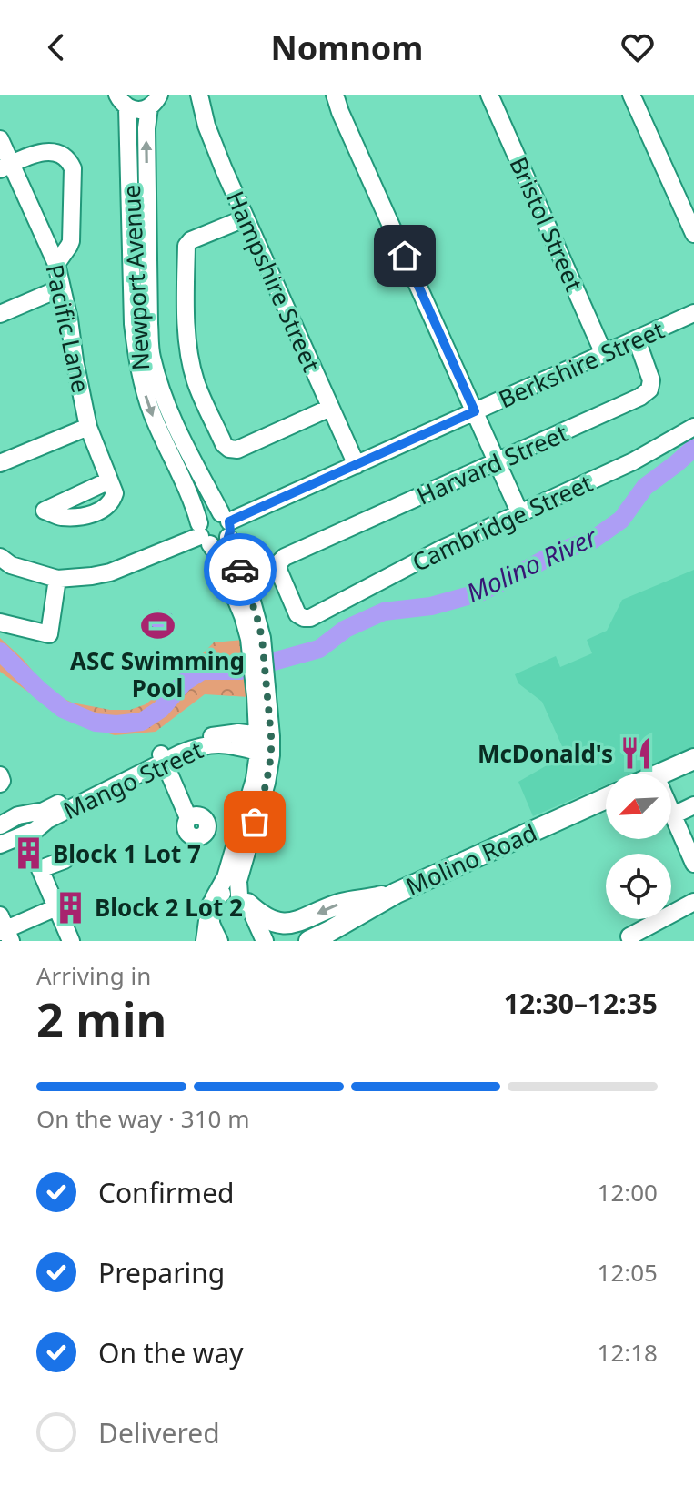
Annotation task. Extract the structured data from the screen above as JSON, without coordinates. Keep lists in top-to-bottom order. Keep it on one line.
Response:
{"streets":{"main road":["Molino Road"],"street":["Bristol Street","Newport Avenue","Hampshire Street","Pacific Lane","Berkshire Street","Harvard Street","Cambridge Street","Mango Street"]},"crossings":[["Bristol Street","Berkshire Street"],["Newport Avenue","Berkshire Street"],["Newport Avenue","Mango Street"],["Hampshire Street","Berkshire Street"],["Berkshire Street","Harvard Street"],["Harvard Street","Cambridge Street"]],"water":["Molino River"],"places":{"sports":["ASC Swimming Pool"],"restaurant":["McDonald's"],"building":["Block 1 Lot 7","Block 2 Lot 2"]},"north":"bottom left","page":{"header":"Nomnom","heading":["2 min","Arriving in","12:30–12:35"],"bar":"On the way · 310 m","list":[["Confirmed","12:00"],["Preparing","12:05"],["On the way","12:18"],"Delivered"]}}
